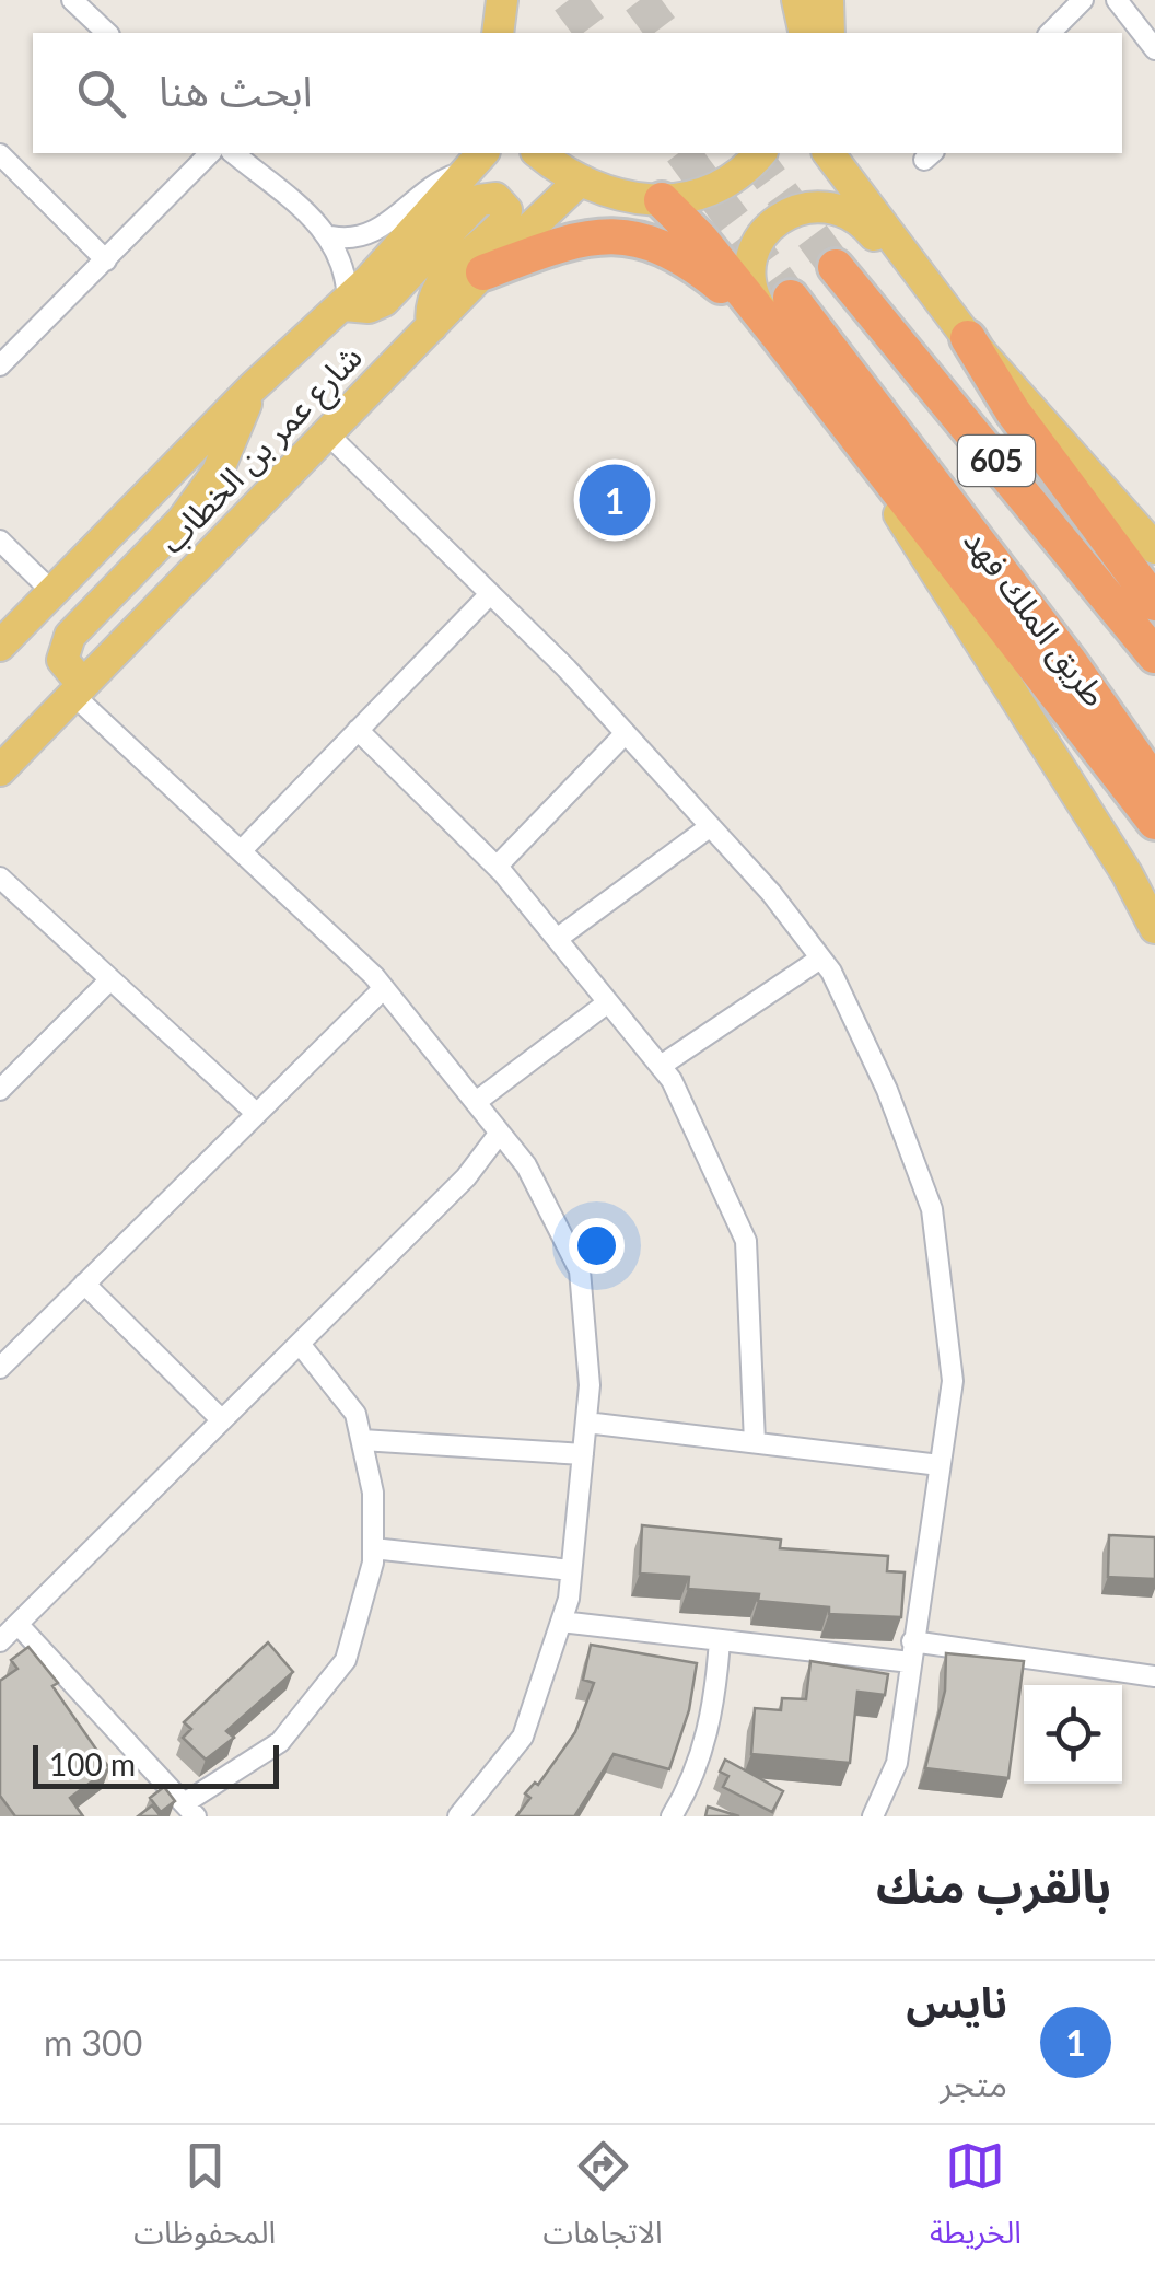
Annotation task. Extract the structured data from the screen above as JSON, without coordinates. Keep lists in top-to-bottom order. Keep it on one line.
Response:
{"streets":{"highway":["605","طريق الملك فهد"],"main road":["شارع عمر بن الخطاب"]},"scale_bar":"100 m","page":{"search":"ابحث هنا","pins":"1","scale":"100 m","heading":"بالقرب منك","list":[{"mark":"1","name":"نايس","note":"متجر","value":"300 m"}],"nav":["الخريطة","الاتجاهات","المحفوظات"]}}
